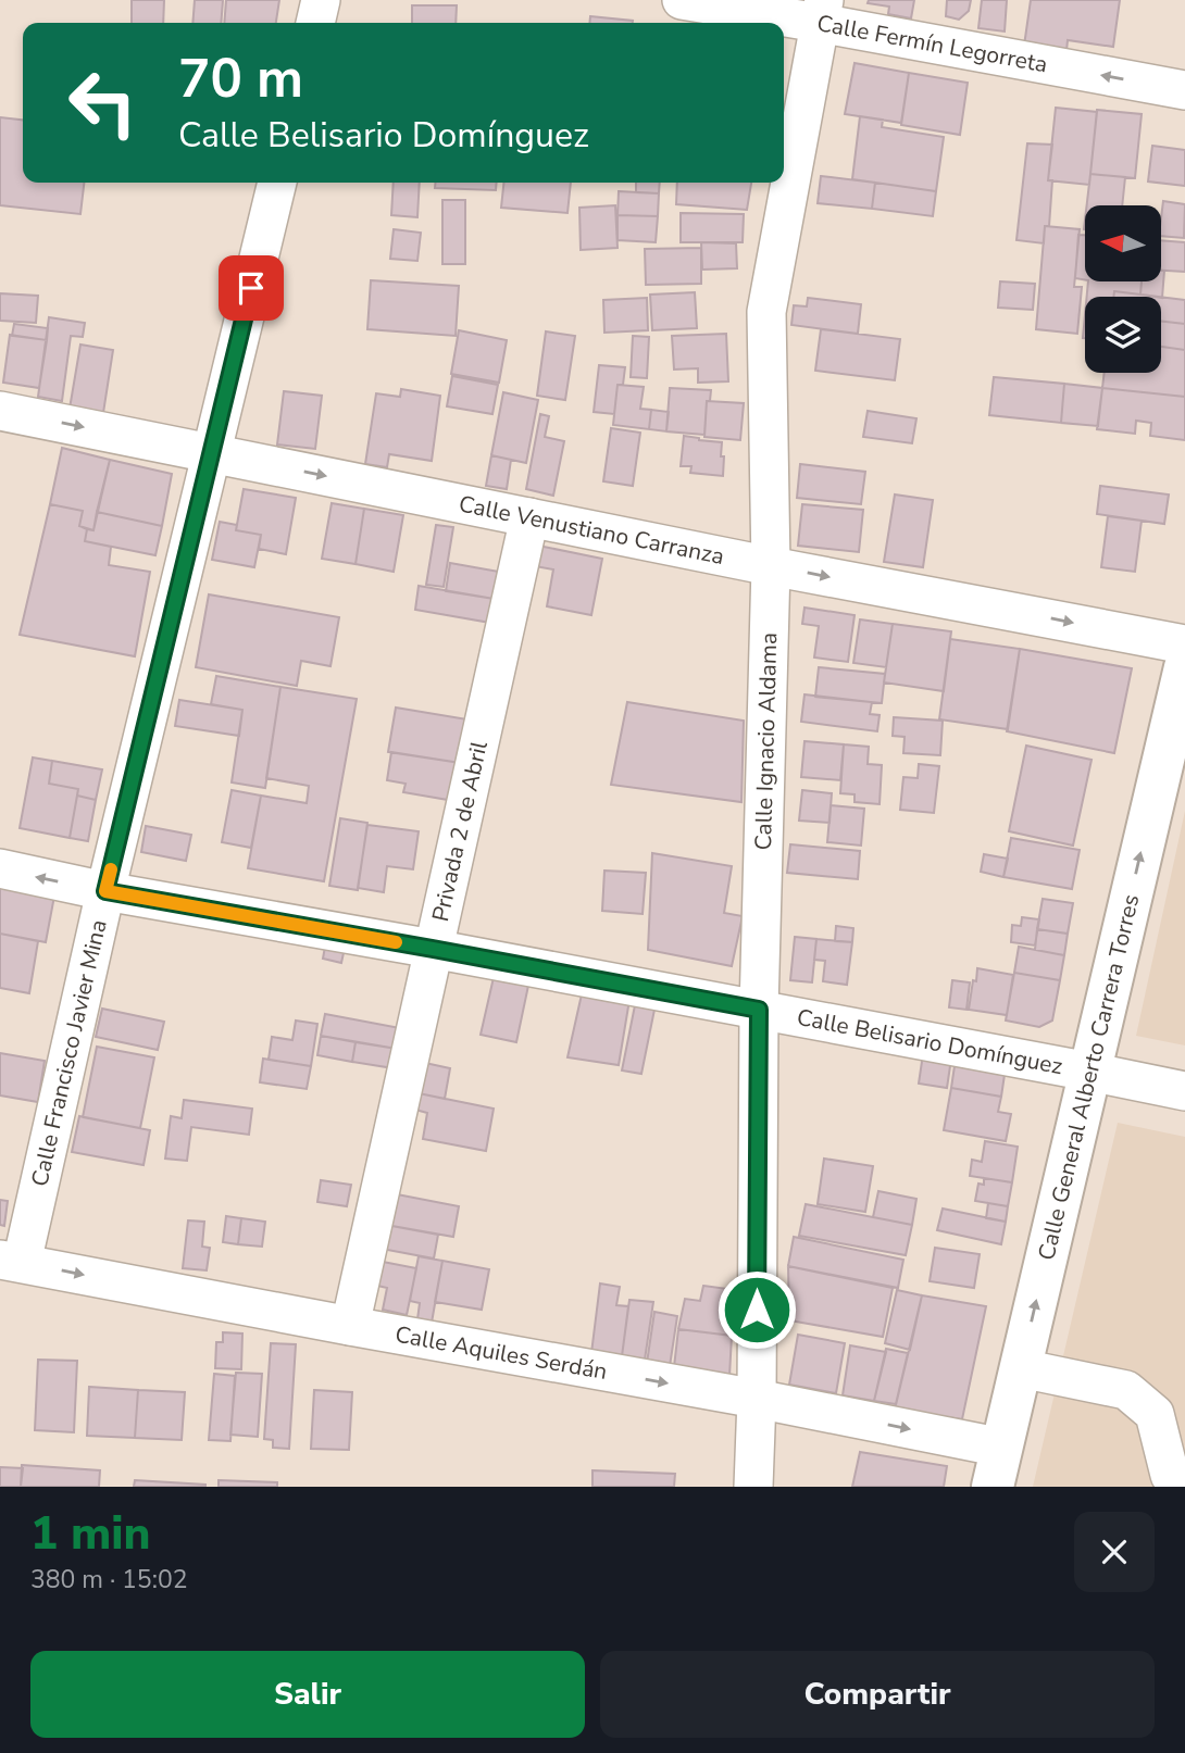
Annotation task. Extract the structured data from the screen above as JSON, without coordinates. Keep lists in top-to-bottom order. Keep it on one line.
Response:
{"streets":{"main road":["Calle General Alberto Carrera Torres"],"street":["Calle Fermín Legorreta","Calle Venustiano Carranza","Calle Ignacio Aldama","Privada 2 de Abril","Calle Belisario Domínguez","Calle Francisco Javier Mina","Calle Aquiles Serdán"]},"crossings":[["Calle Fermín Legorreta","Calle Ignacio Aldama"],["Calle Venustiano Carranza","Calle Ignacio Aldama"],["Calle Venustiano Carranza","Privada 2 de Abril"],["Calle Venustiano Carranza","Calle Francisco Javier Mina"],["Calle Ignacio Aldama","Calle Belisario Domínguez"],["Calle Ignacio Aldama","Calle Aquiles Serdán"],["Privada 2 de Abril","Calle Belisario Domínguez"],["Privada 2 de Abril","Calle Aquiles Serdán"],["Calle Belisario Domínguez","Calle Francisco Javier Mina"],["Calle Belisario Domínguez","Calle General Alberto Carrera Torres"],["Calle Francisco Javier Mina","Calle Aquiles Serdán"],["Calle General Alberto Carrera Torres","Calle Aquiles Serdán"]],"one_way":["Calle Fermín Legorreta","Calle Venustiano Carranza","Calle General Alberto Carrera Torres","Calle Aquiles Serdán"],"north":"left","page":{"turn":["70 m","Calle Belisario Domínguez"],"heading":["1 min","380 m · 15:02"],"buttons":["Salir","Compartir"]}}
